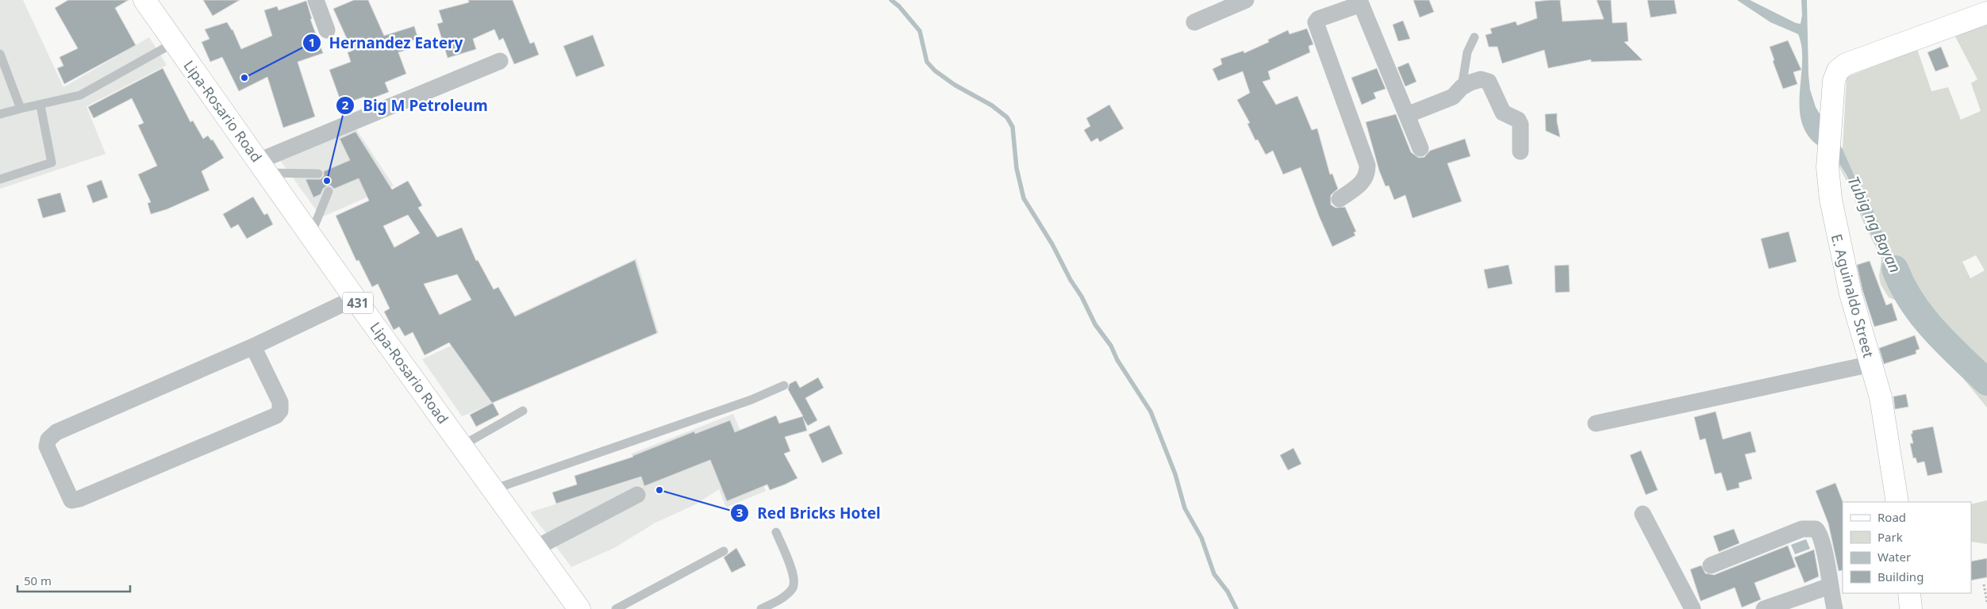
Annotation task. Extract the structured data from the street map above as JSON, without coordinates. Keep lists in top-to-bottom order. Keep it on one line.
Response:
{"streets":{"main road":["Lipa-Rosario Road","E. Aguinaldo Street","431"]},"water":["Tubig ng Bayan"],"places":["Hernandez Eatery","Big M Petroleum","Red Bricks Hotel"],"legend":["Road","Park","Water","Building"],"scale_bar":"50 m"}
